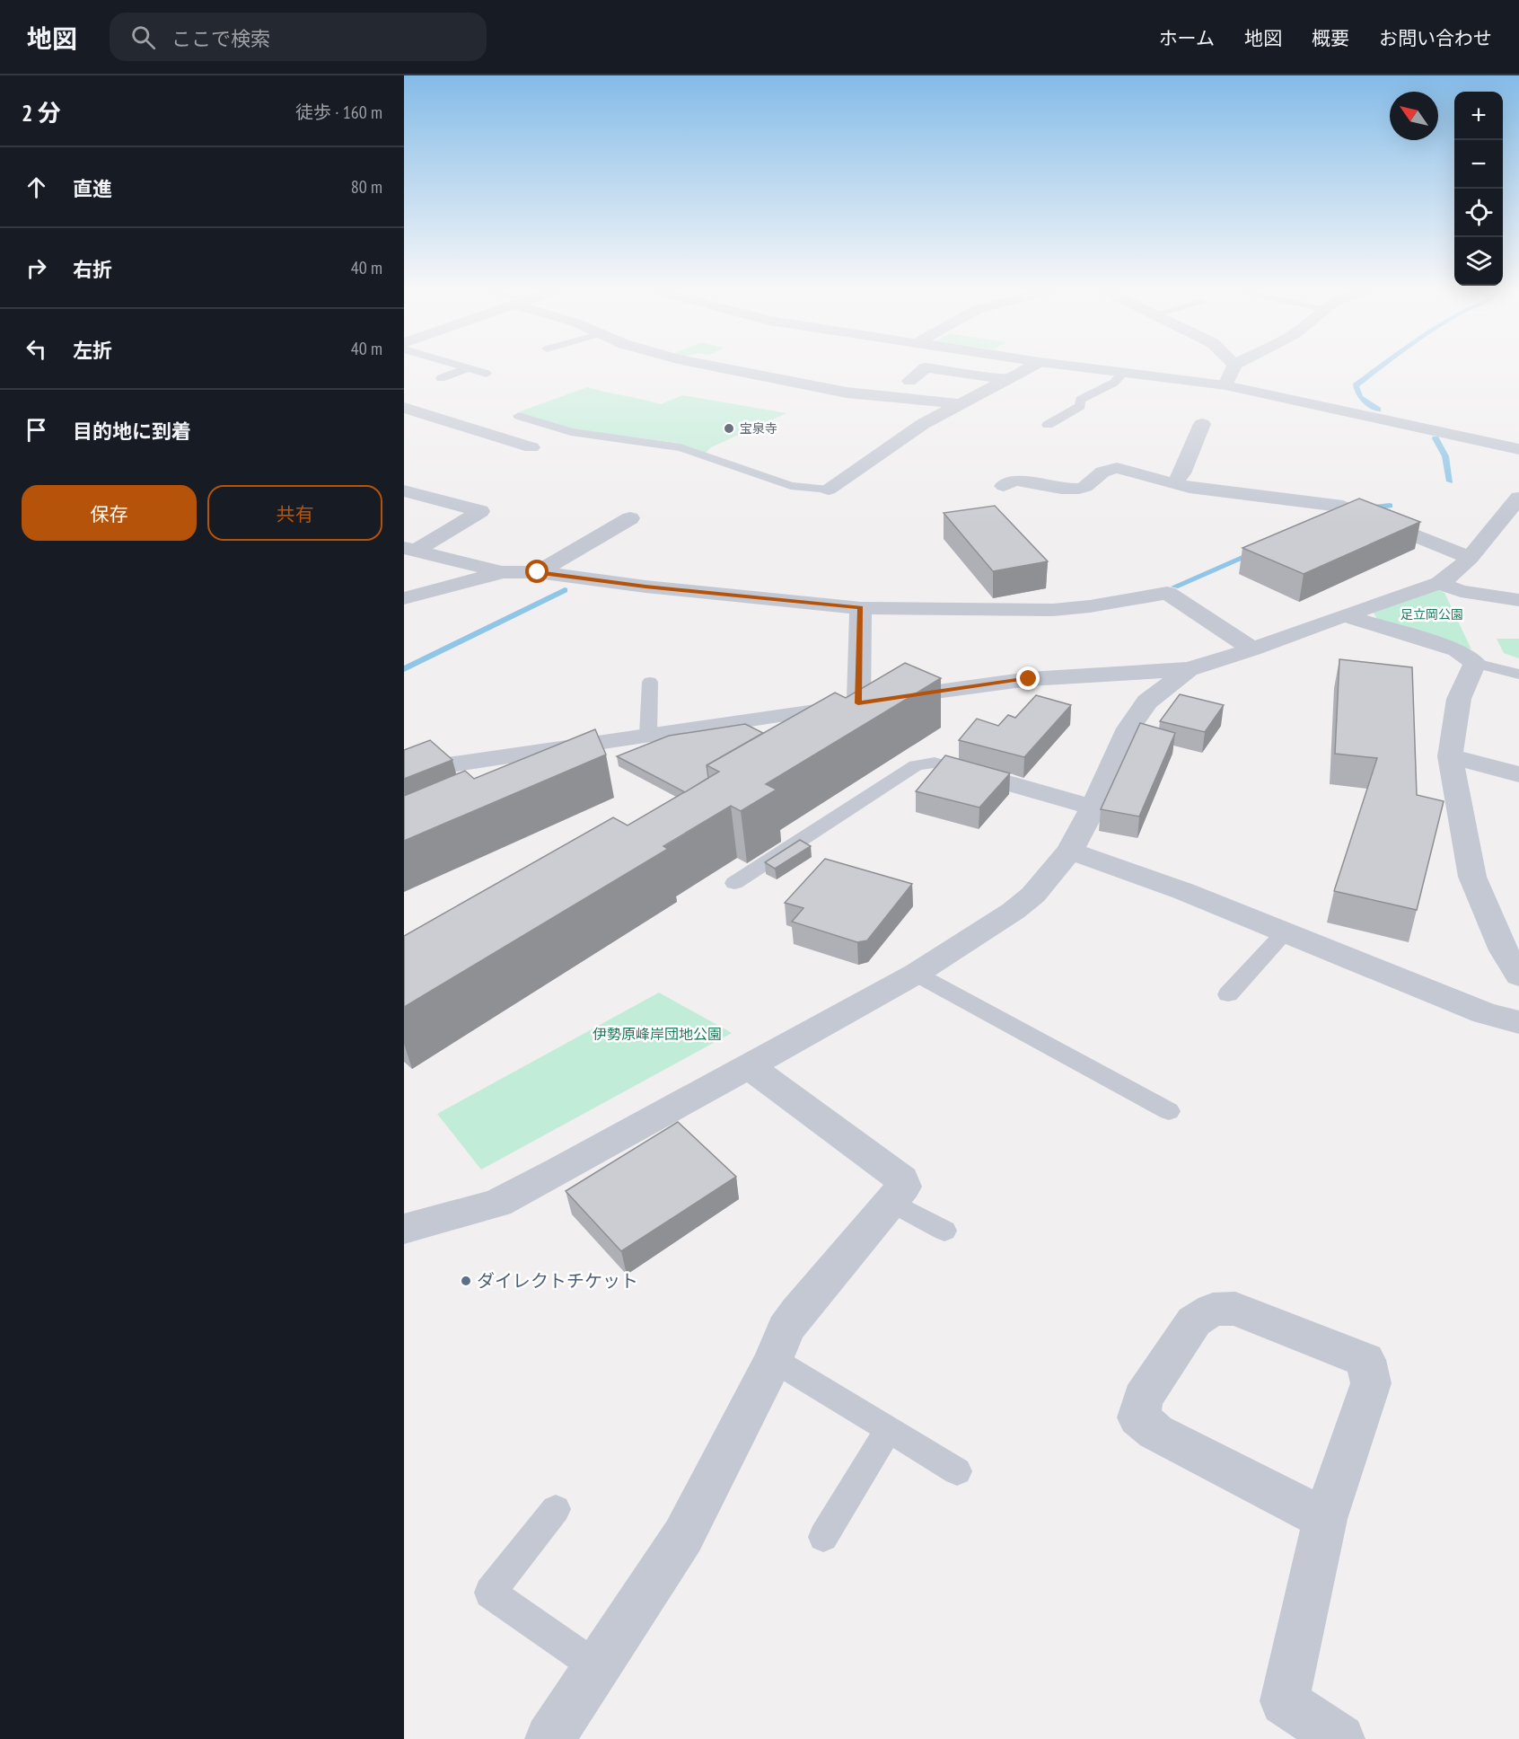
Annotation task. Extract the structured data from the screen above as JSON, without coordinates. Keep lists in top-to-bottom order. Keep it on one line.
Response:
{"parks":["足立岡公園","伊勢原峰岸団地公園"],"places":["宝泉寺","ダイレクトチケット"],"north":"top left","page":{"header":"地図","search":"ここで検索","nav":["ホーム","地図","概要","お問い合わせ"],"heading":["2 分","徒歩 · 160 m"],"map_buttons":["+","−"],"list":[["直進","80 m"],["右折","40 m"],["左折","40 m"],"目的地に到着"],"buttons":["保存","共有"]}}
